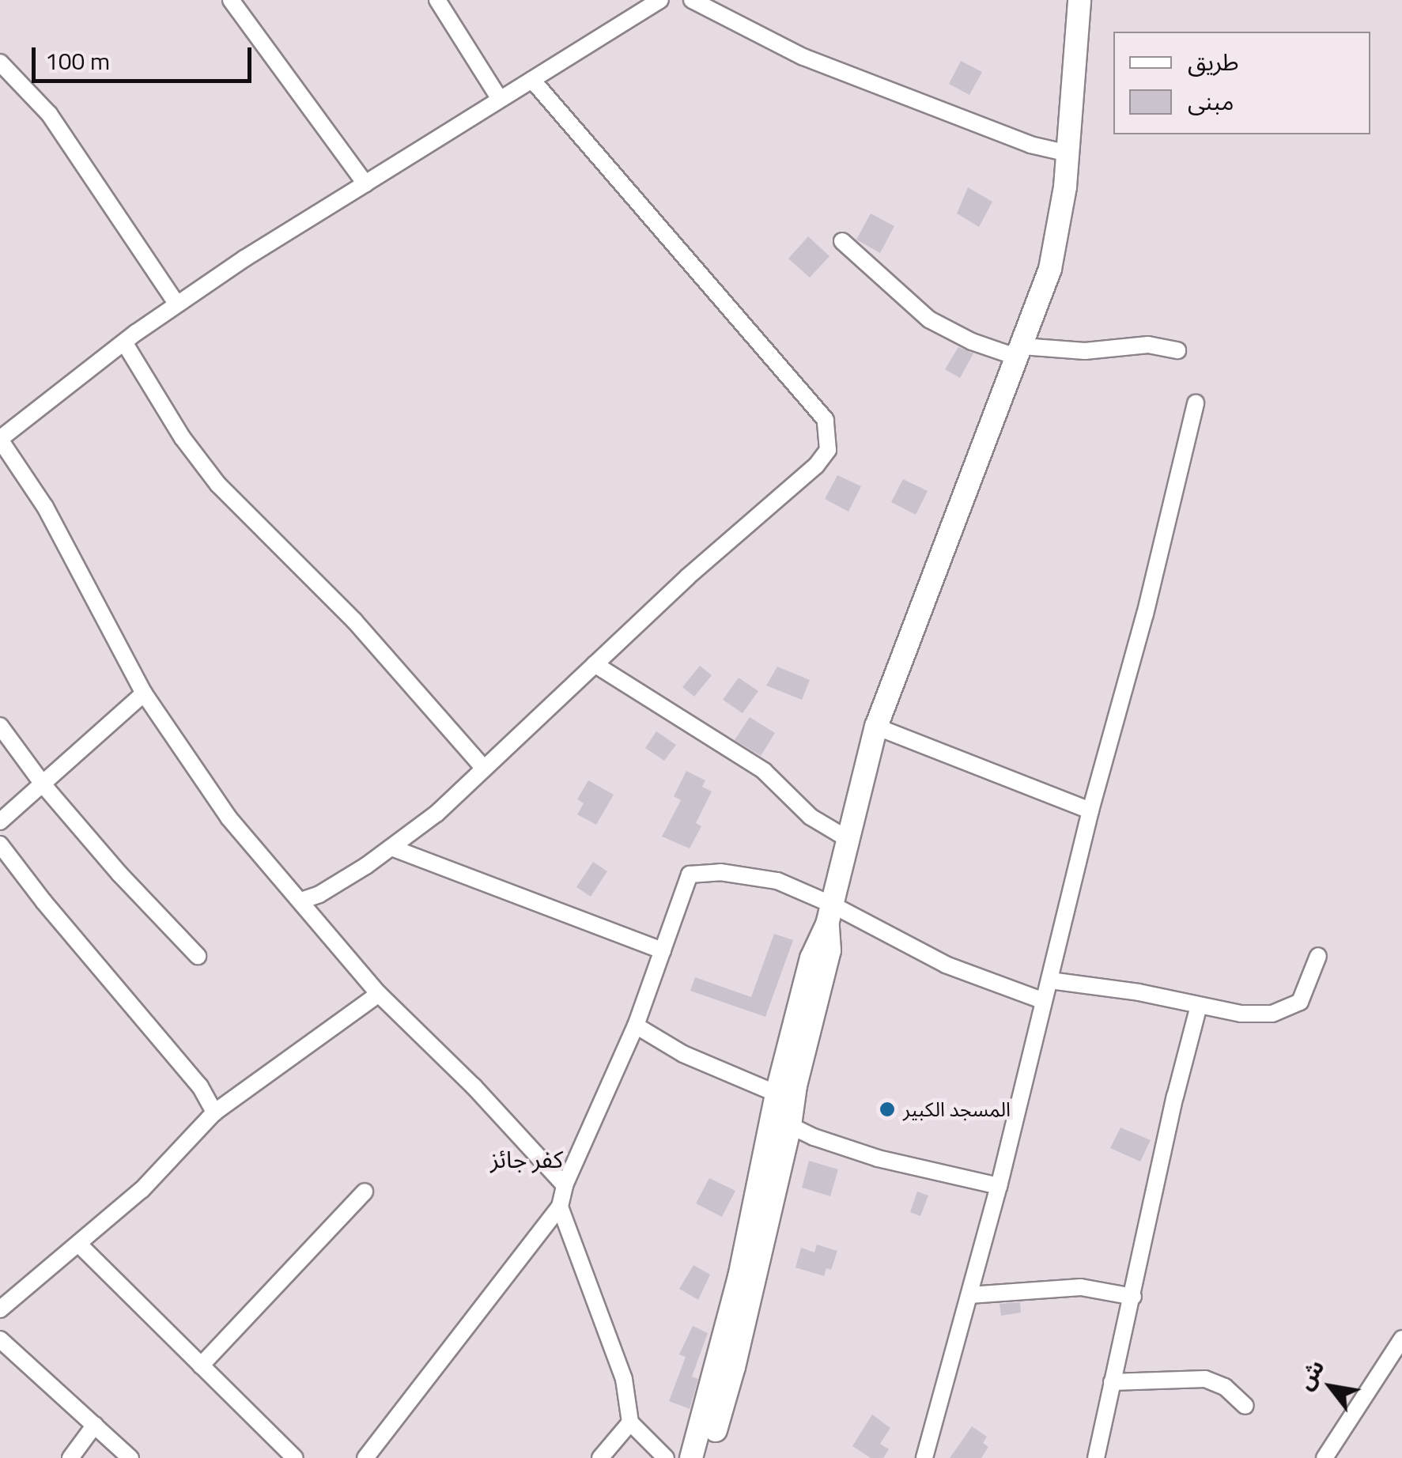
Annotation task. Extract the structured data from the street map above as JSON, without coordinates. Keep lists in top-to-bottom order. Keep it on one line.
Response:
{"districts":["كفر جائز"],"places":["المسجد الكبير"],"legend":["طريق","مبنى"],"scale_bar":"100 m","north":"top left"}
